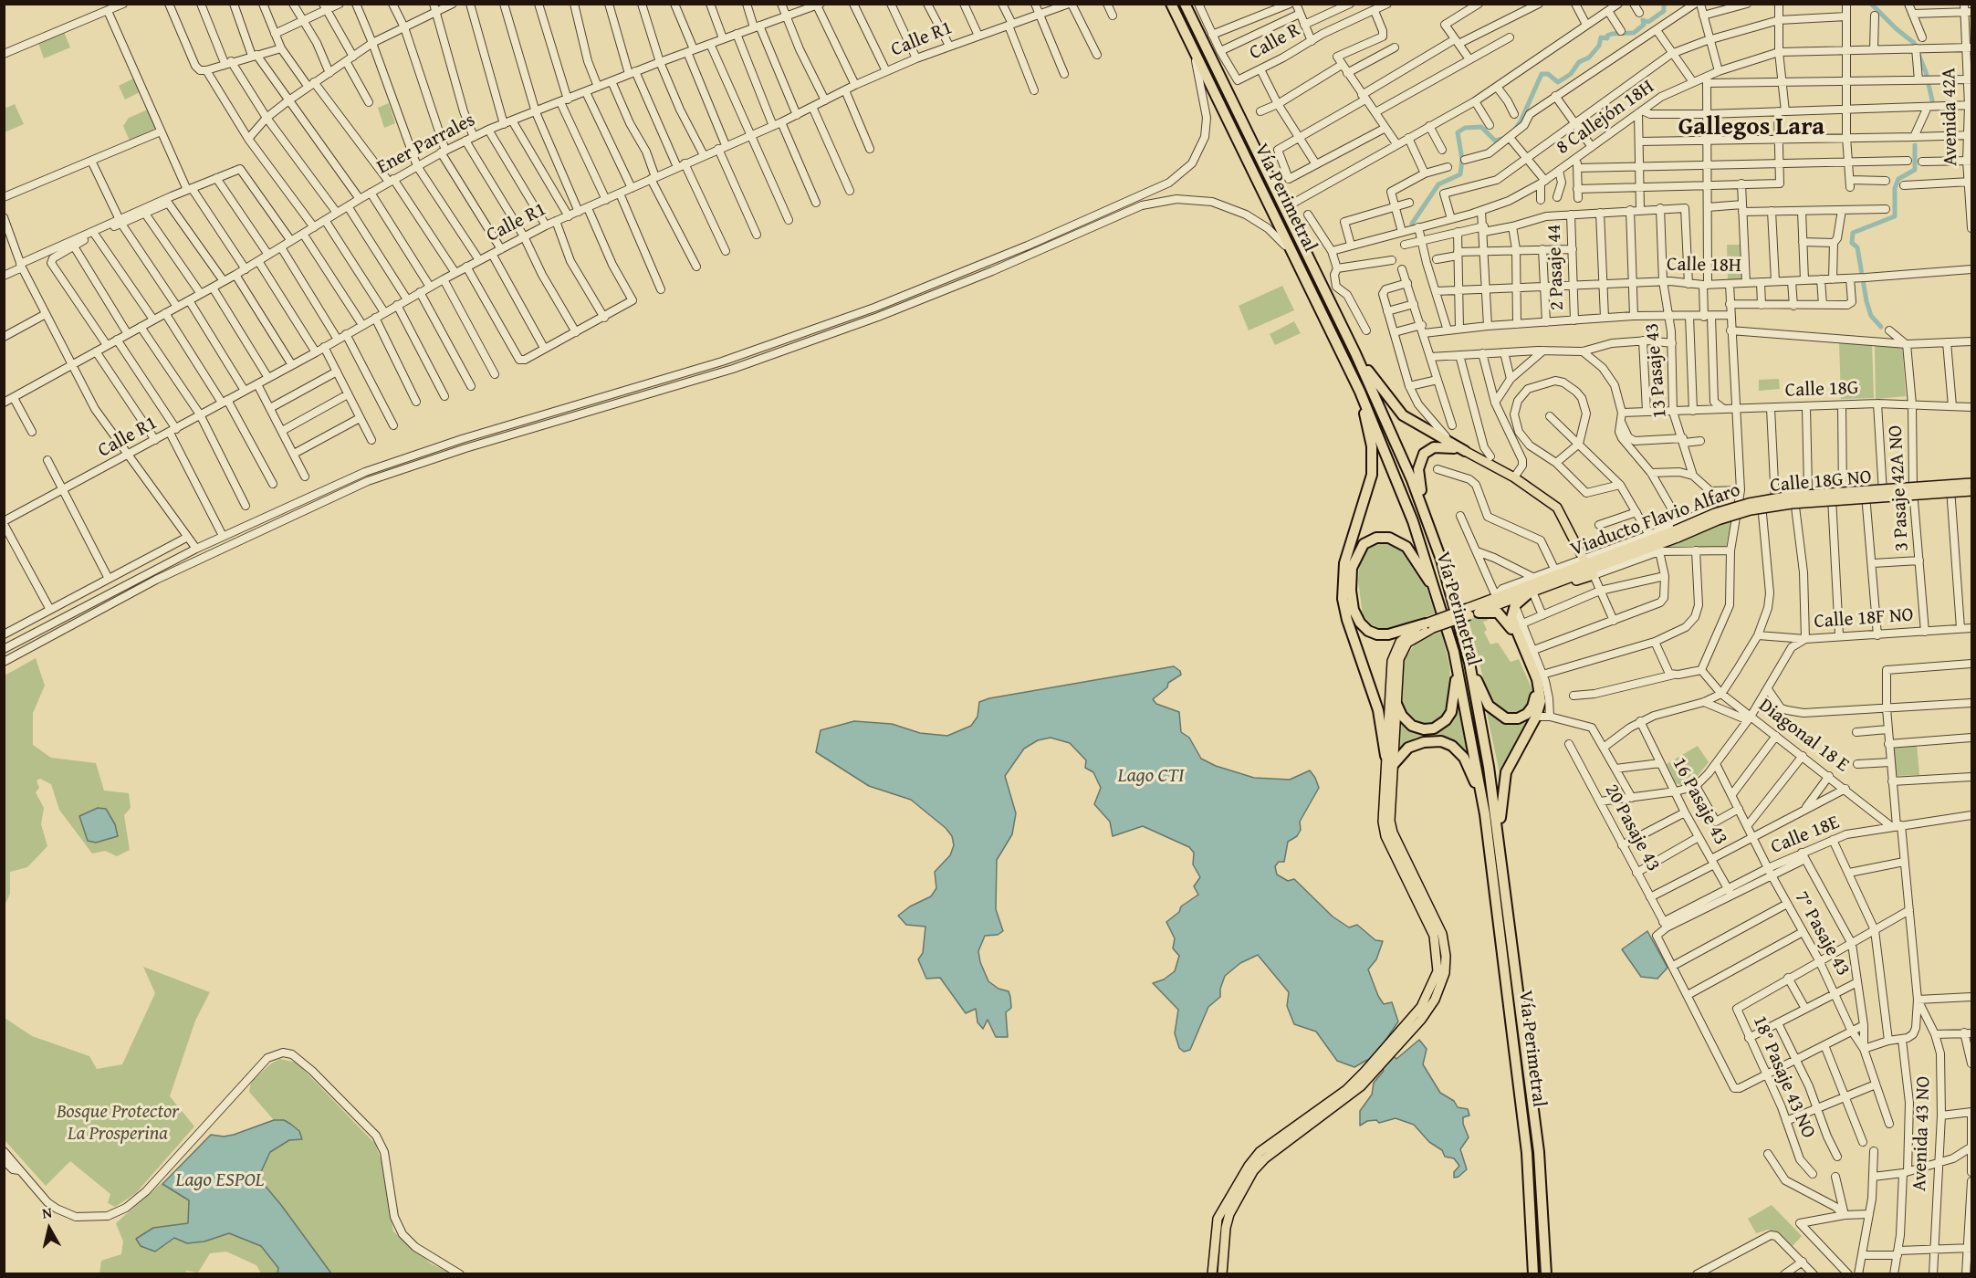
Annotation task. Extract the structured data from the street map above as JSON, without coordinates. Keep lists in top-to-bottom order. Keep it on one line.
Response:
{"streets":{"highway":["Vía Perimetral"],"main road":["Viaducto Flavio Alfaro"],"street":["Calle R1","Calle R","Avenida 42A","8 Callejón 18H","Ener Parrales","Calle 18H","2 Pasaje 44","13 Pasaje 43","Calle 18G","Calle 18G NO","3 Pasaje 42A NO","Calle 18F NO","Diagonal 18 E","16 Pasaje 43","20 Pasaje 43","Calle 18E","7° Pasaje 43","18° Pasaje 43 NO","Avenida 43 NO"]},"crossings":[["Avenida 42A","8 Callejón 18H"],["Calle 18H","2 Pasaje 44"],["Calle 18H","13 Pasaje 43"],["13 Pasaje 43","Calle 18G"],["Calle 18G","3 Pasaje 42A NO"],["Calle 18G NO","3 Pasaje 42A NO"],["Calle 18G NO","Viaducto Flavio Alfaro"],["3 Pasaje 42A NO","Calle 18F NO"],["Diagonal 18 E","Calle 18E"],["Diagonal 18 E","Avenida 43 NO"],["16 Pasaje 43","Calle 18E"],["20 Pasaje 43","Calle 18E"],["Calle 18E","7° Pasaje 43"],["Calle 18E","Avenida 43 NO"]],"districts":["Gallegos Lara"],"water":["Lago CTI","Lago ESPOL"],"parks":["Bosque Protector La Prosperina"],"north":"top"}
